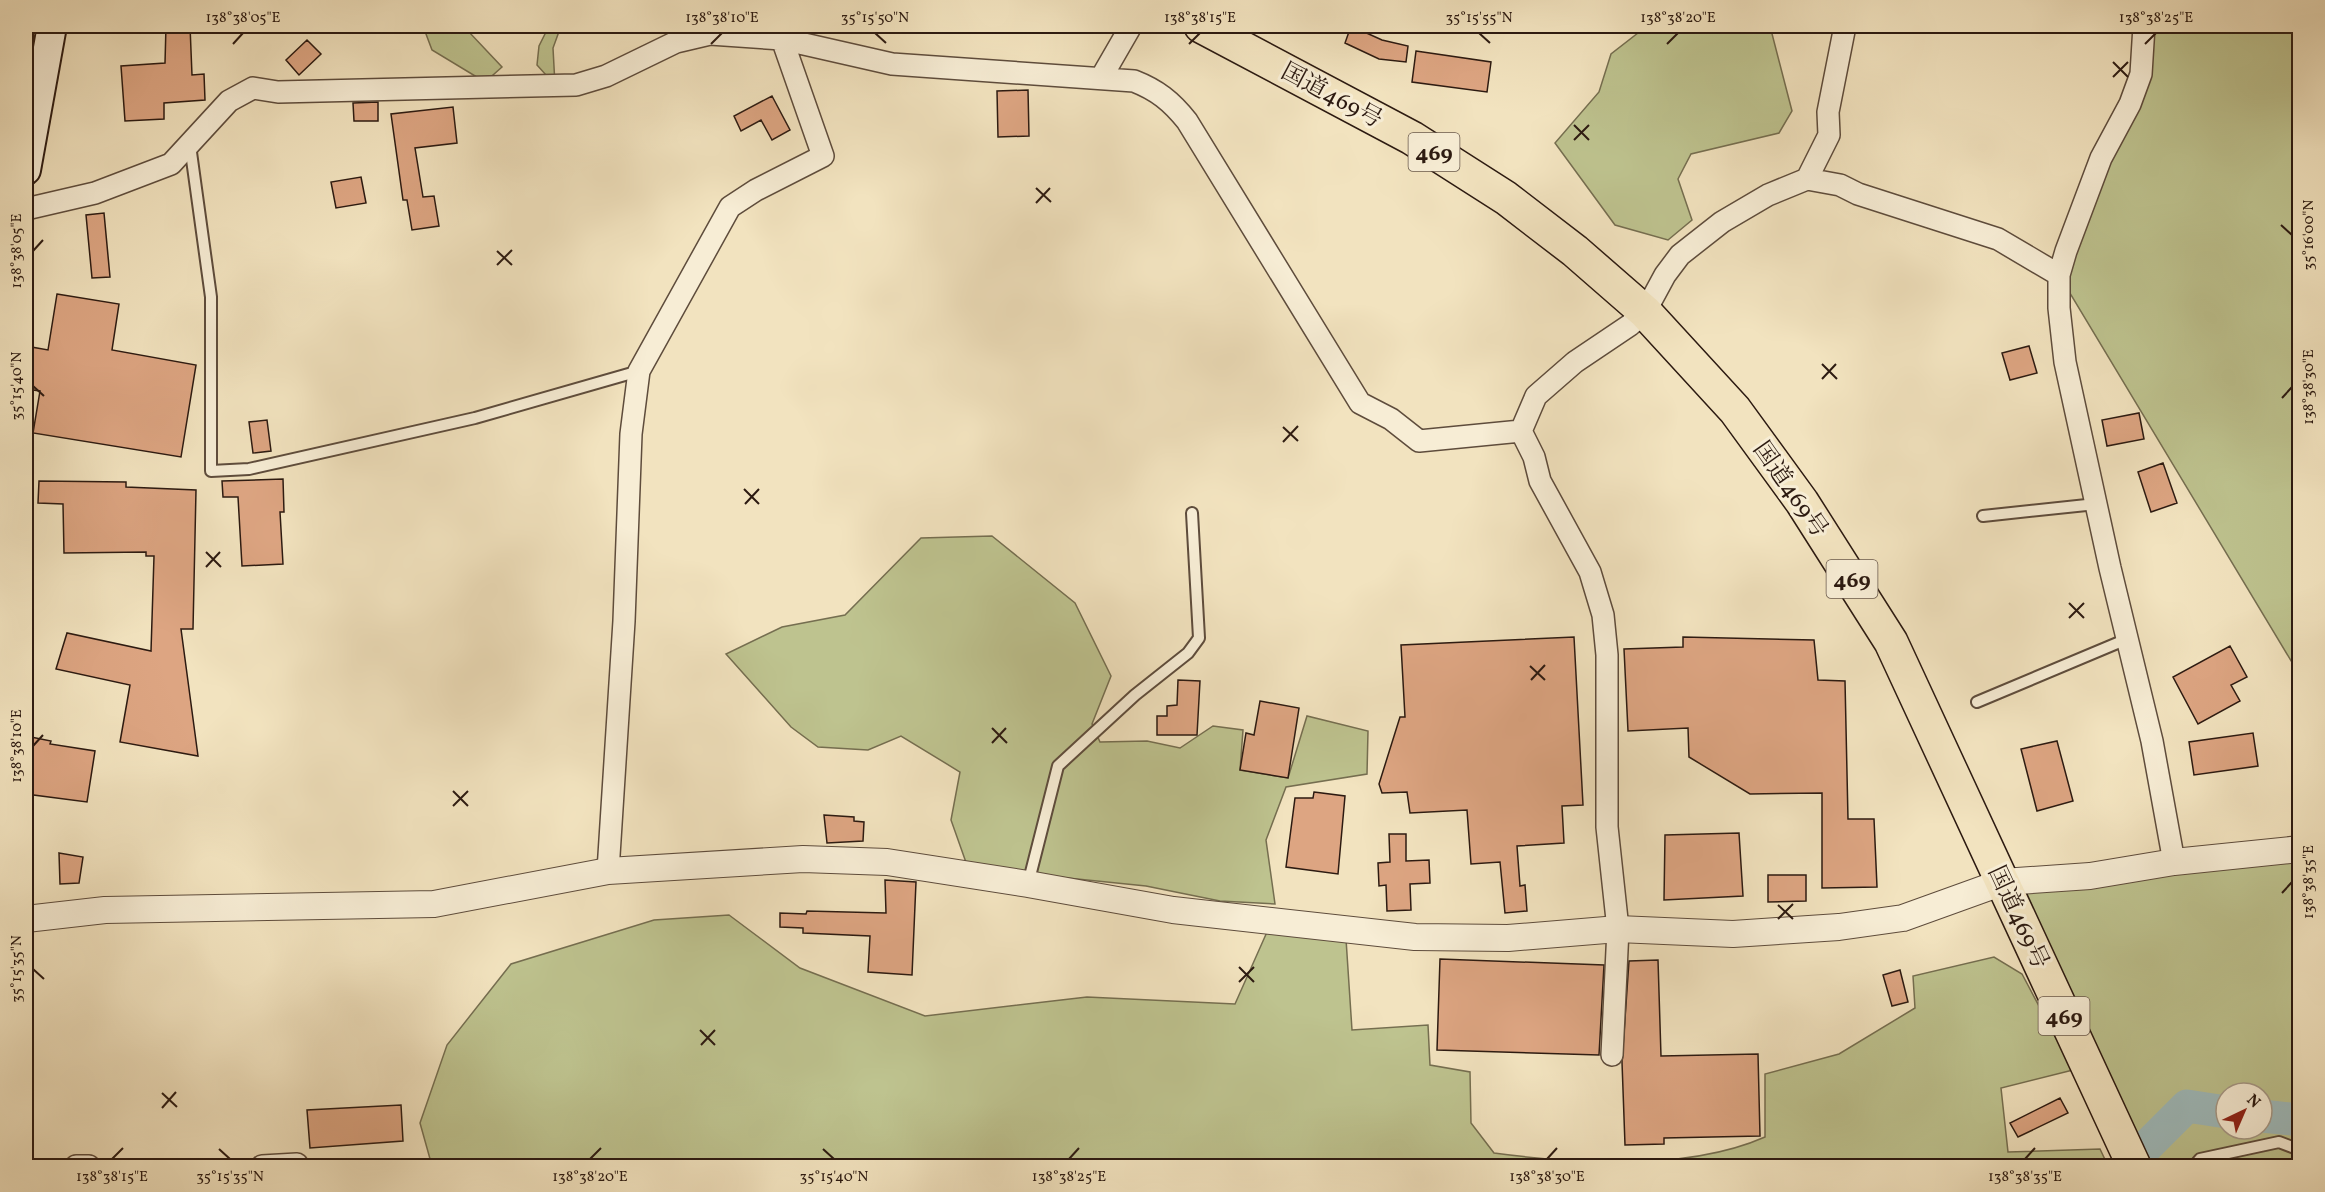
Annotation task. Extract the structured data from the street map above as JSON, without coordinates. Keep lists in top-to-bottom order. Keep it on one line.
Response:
{"streets":{"highway":["国道469号","469"]},"north":"top right","coordinates":["138°38'05\"E","138°38'10\"E","35°15'50\"N","138°38'15\"E","35°15'55\"N","138°38'20\"E","138°38'25\"E","35°16'00\"N","35°15'40\"N","138°38'30\"E","138°38'35\"E","35°15'35\"N"]}
